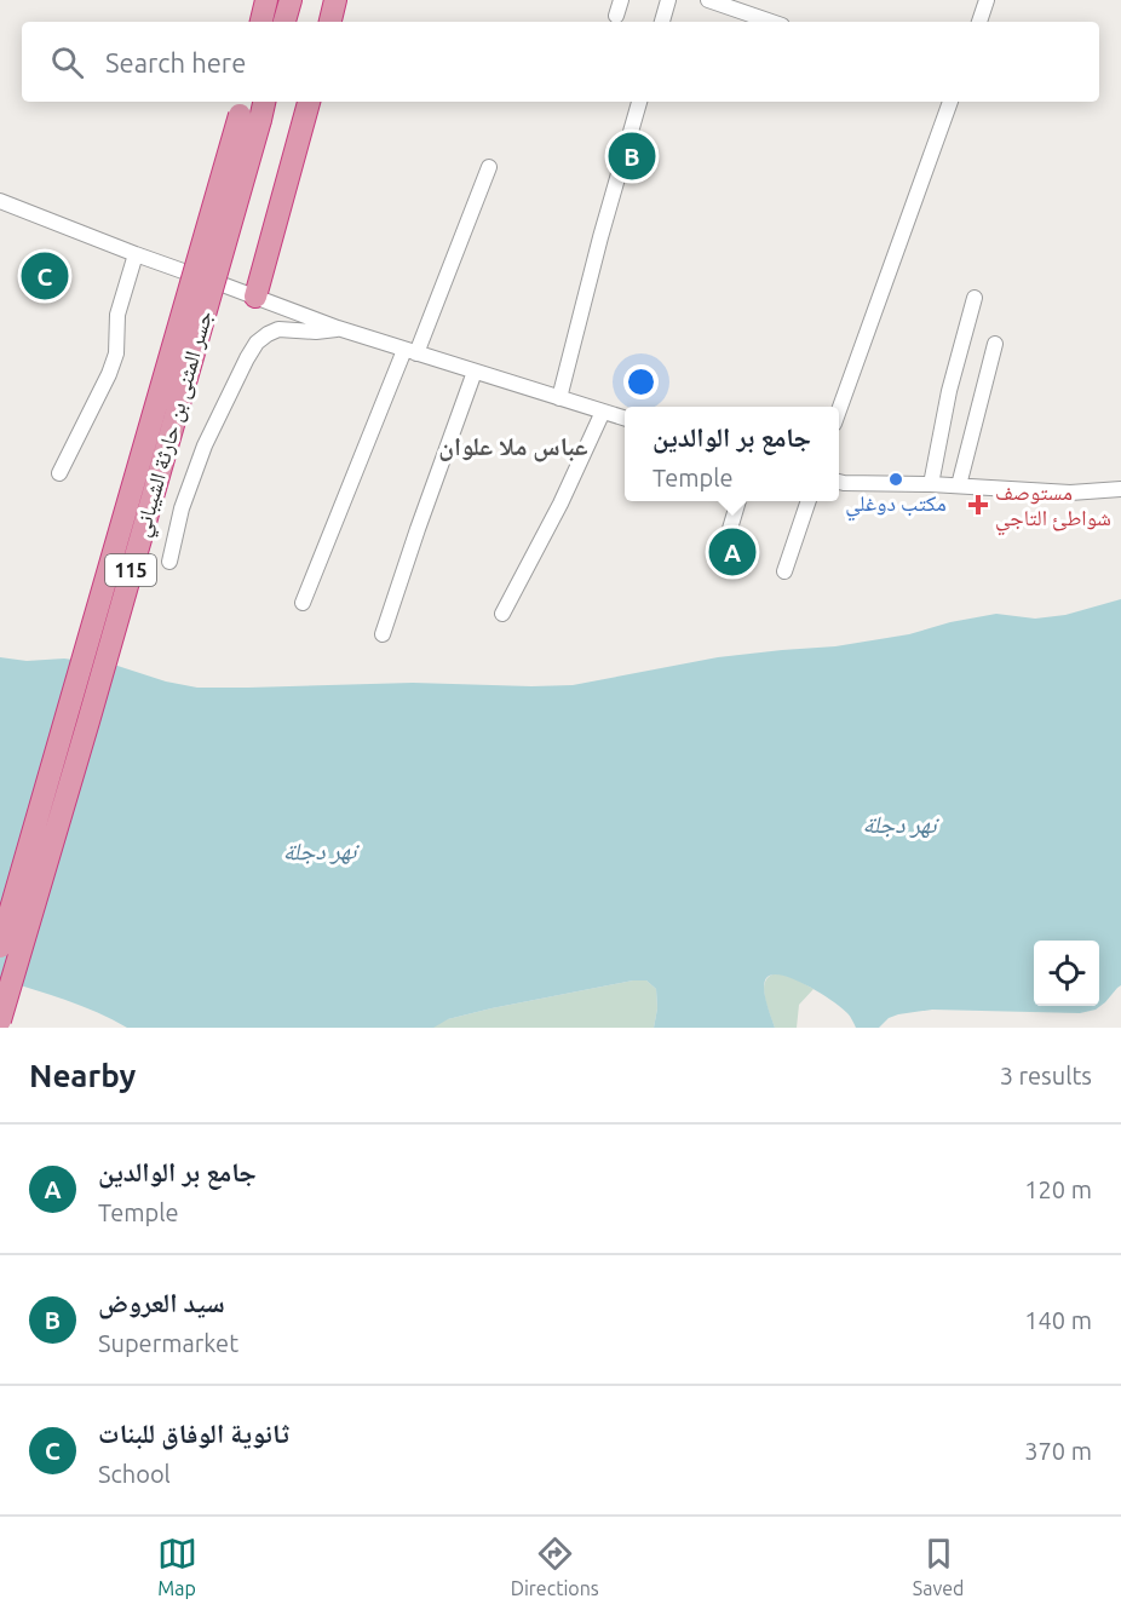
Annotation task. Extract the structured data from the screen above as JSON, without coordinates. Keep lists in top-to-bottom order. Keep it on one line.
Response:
{"streets":{"highway":["جسر المثنى بن حارثة الشيباني","115"]},"districts":["عباس ملا علوان"],"water":["نهر دجلة"],"places":{"other":["مكتب دوغلي"],"health":["مستوصف شواطئ التاجي"]},"page":{"search":"Search here","pins":["B","C","A"],"popup":["جامع بر الوالدين","Temple"],"heading":["Nearby","3 results"],"list":[{"mark":"A","name":"جامع بر الوالدين","note":"Temple","value":"120 m"},{"mark":"B","name":"سيد العروض","note":"Supermarket","value":"140 m"},{"mark":"C","name":"ثانوية الوفاق للبنات","note":"School","value":"370 m"}],"nav":["Map","Directions","Saved"]}}
